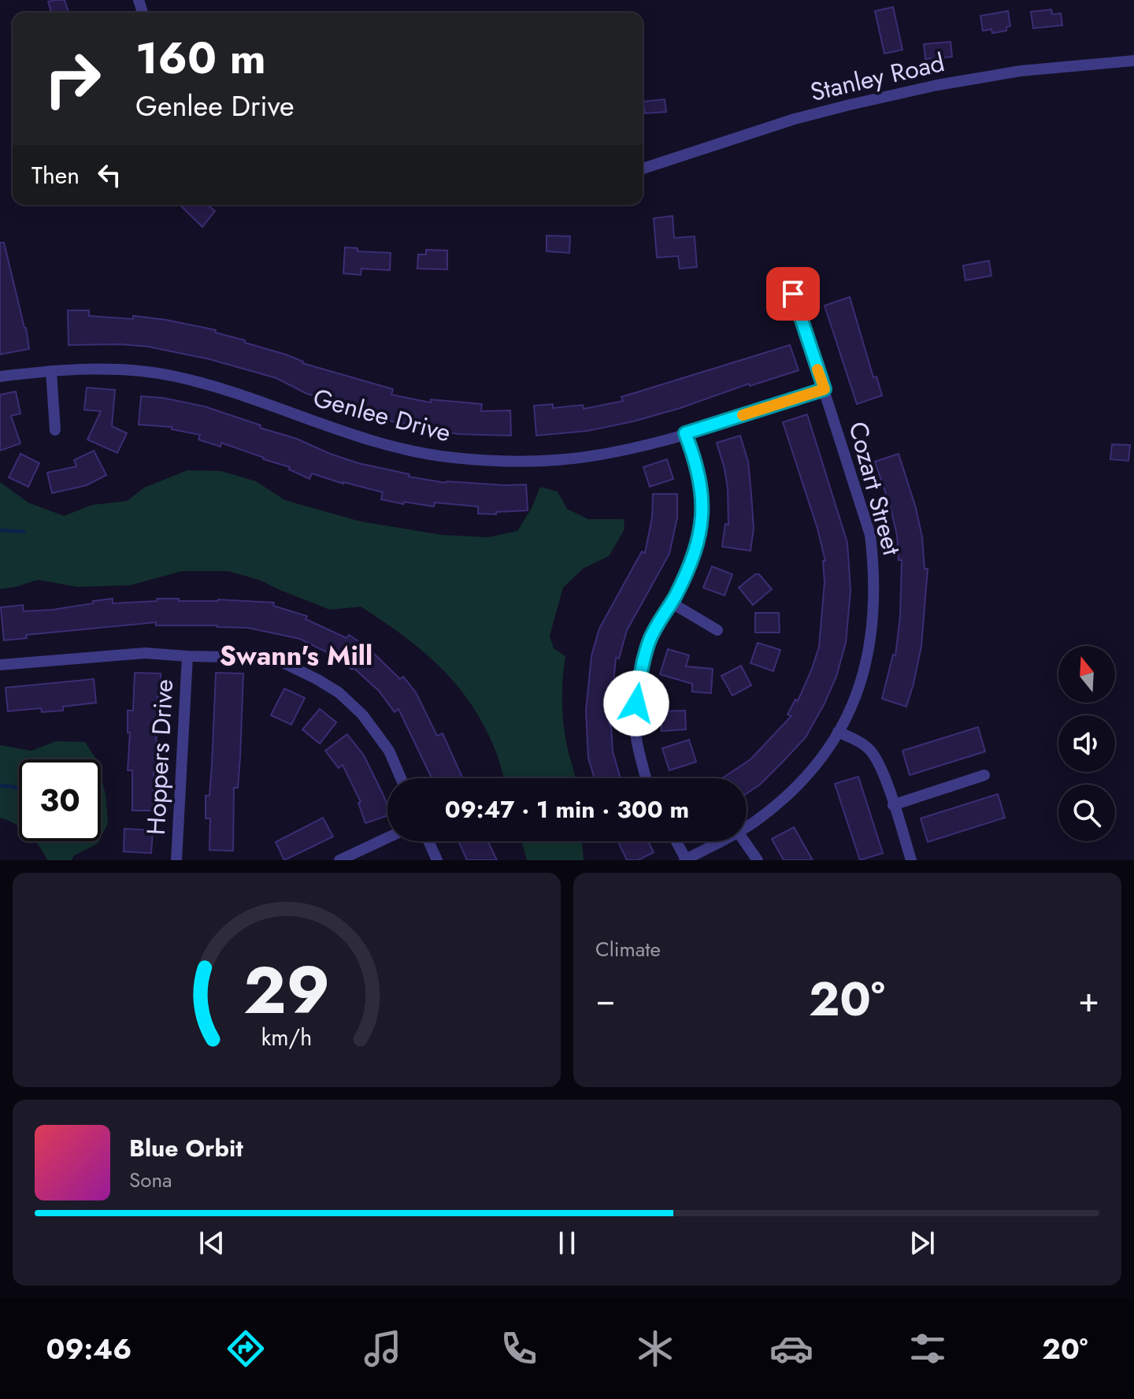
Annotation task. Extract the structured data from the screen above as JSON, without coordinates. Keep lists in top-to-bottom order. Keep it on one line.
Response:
{"streets":{"street":["Stanley Road","Genlee Drive","Cozart Street","Hoppers Drive"]},"crossings":[["Genlee Drive","Cozart Street"]],"districts":["Swann's Mill"],"north":"top","page":{"turn":["160 m","Genlee Drive"],"then":"Then","limit":"30","trip":"09:47 · 1 min · 300 m","tile":"Climate","heat":["−","20°","+"],"song":["Blue Orbit","Sona"],"tabs":["09:46","20°"],"gauge":["29","km/h"]}}
